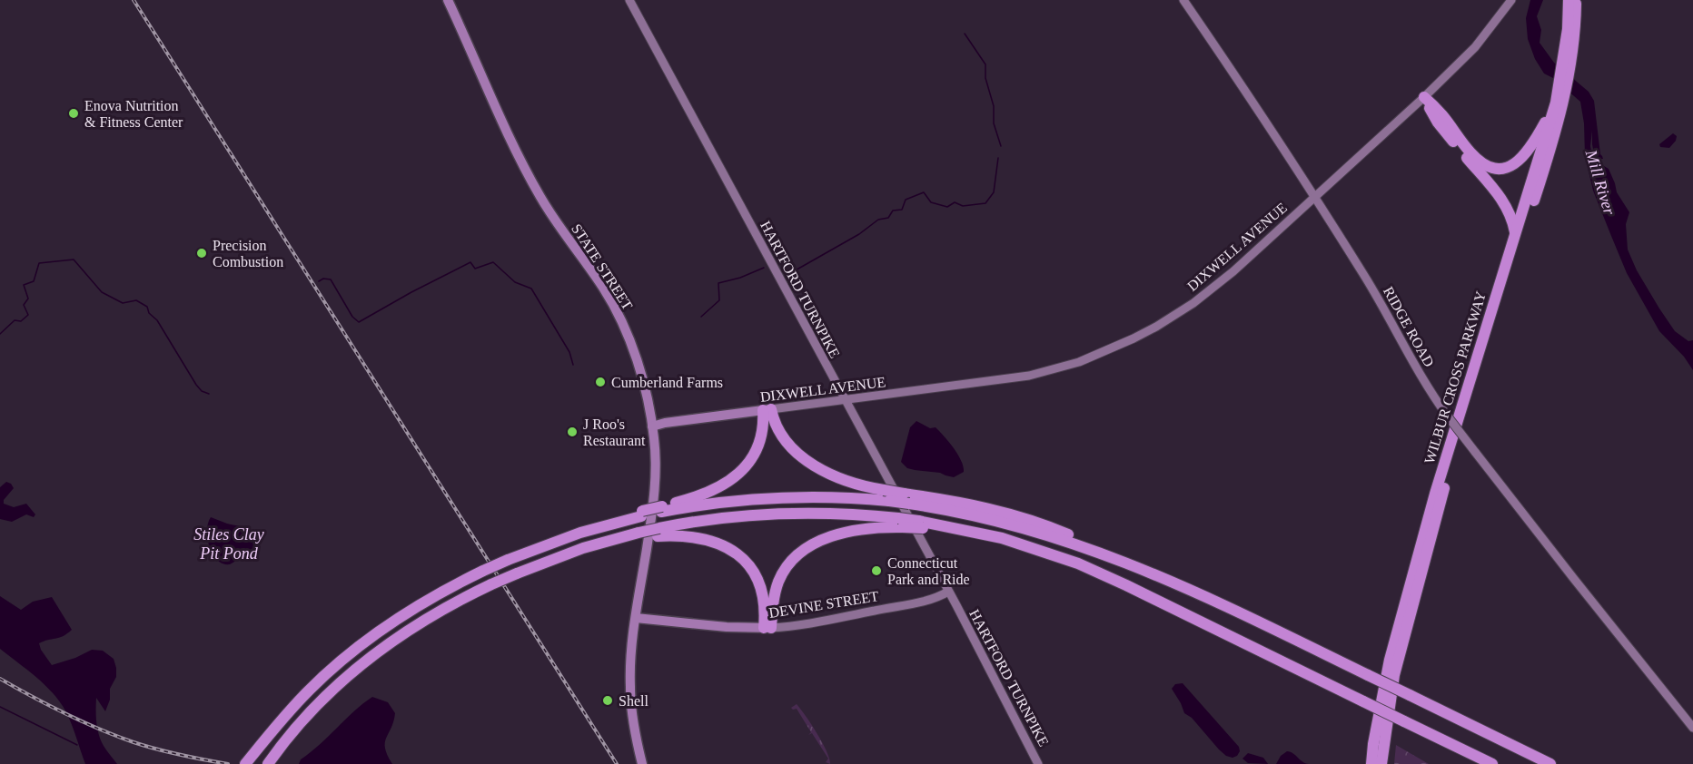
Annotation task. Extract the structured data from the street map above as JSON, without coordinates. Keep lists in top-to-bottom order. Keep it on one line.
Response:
{"streets":{"highway":["WILBUR CROSS PARKWAY"],"main road":["DIXWELL AVENUE","STATE STREET","HARTFORD TURNPIKE","RIDGE ROAD","DEVINE STREET"]},"crossings":[["DIXWELL AVENUE","STATE STREET"],["DIXWELL AVENUE","HARTFORD TURNPIKE"],["DIXWELL AVENUE","RIDGE ROAD"],["STATE STREET","DEVINE STREET"],["HARTFORD TURNPIKE","DEVINE STREET"]],"water":["Mill River","Stiles Clay Pit Pond"],"places":["Enova Nutrition & Fitness Center","Precision Combustion","Cumberland Farms","J Roo's Restaurant","Connecticut Park and Ride","Shell"]}
